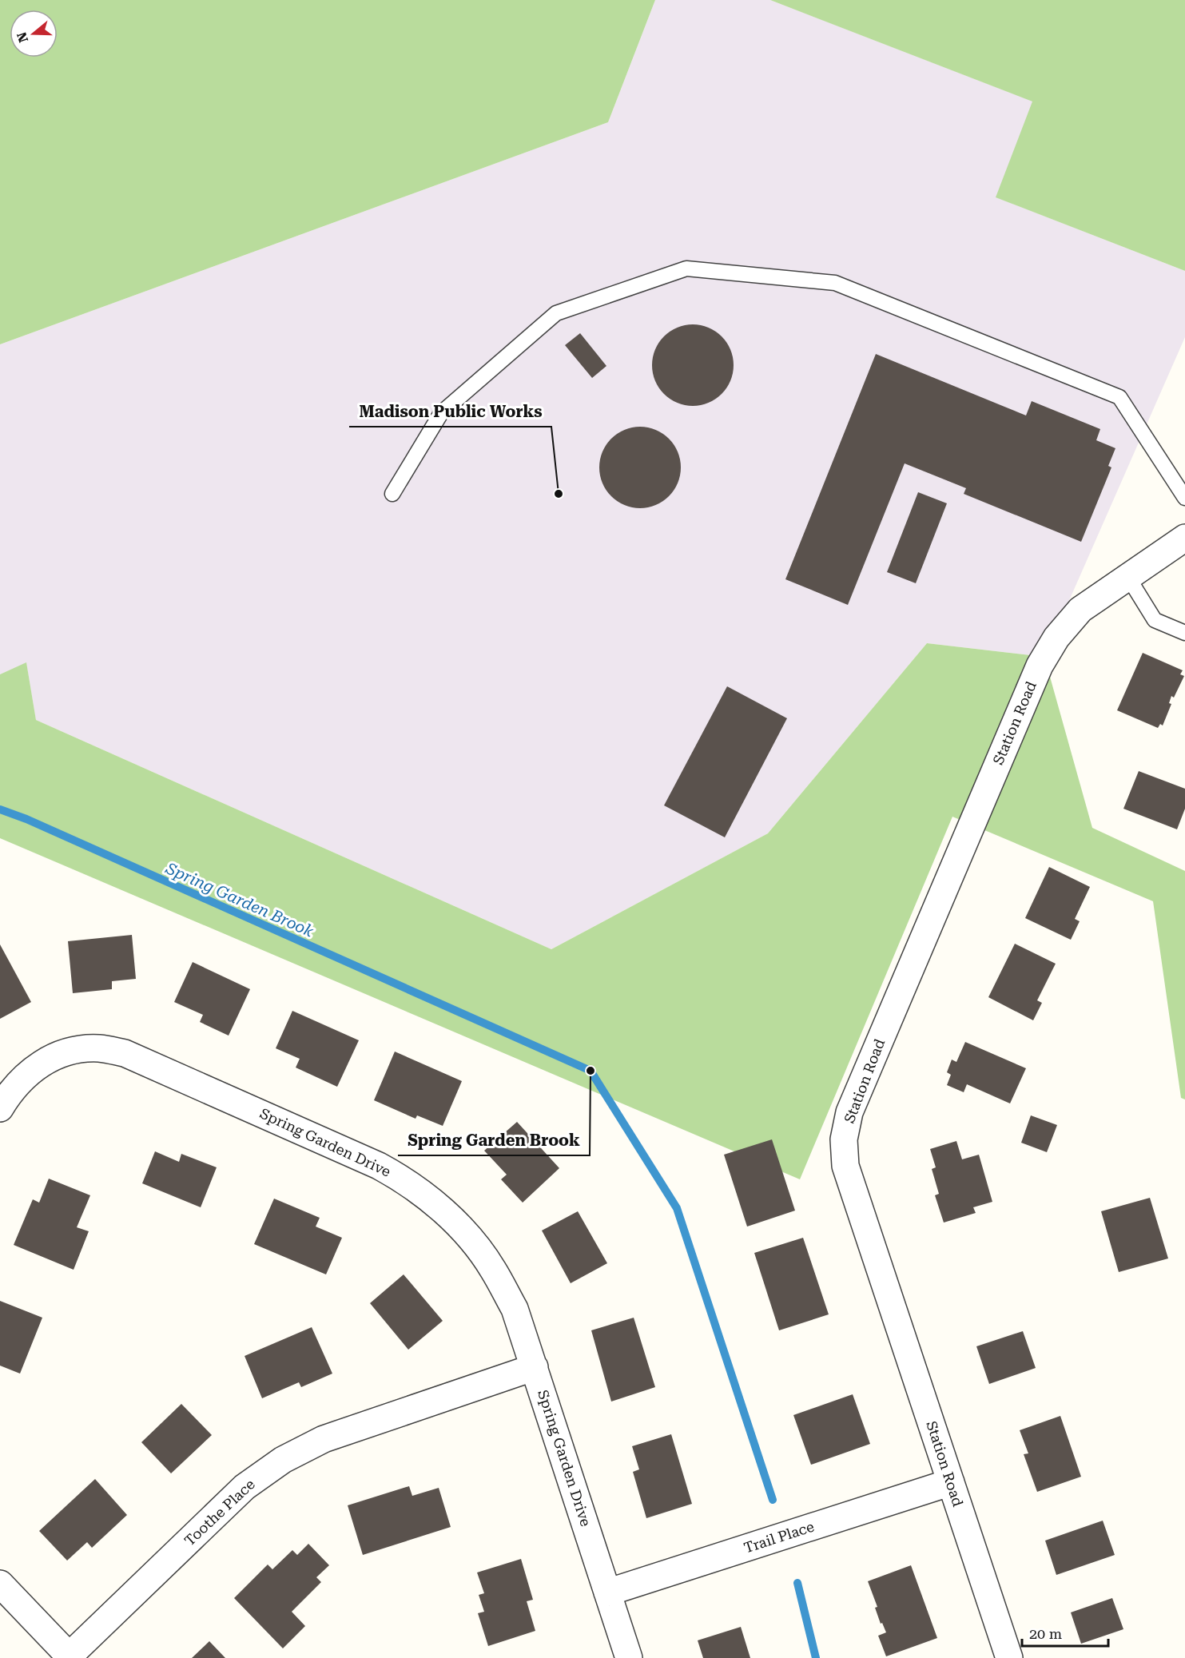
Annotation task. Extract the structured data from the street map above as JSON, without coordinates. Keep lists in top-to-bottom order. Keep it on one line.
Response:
{"streets":{"street":["Station Road","Spring Garden Drive","Toothe Place","Trail Place"]},"crossings":[["Station Road","Trail Place"],["Spring Garden Drive","Toothe Place"],["Spring Garden Drive","Trail Place"]],"water":["Spring Garden Brook"],"places":["Madison Public Works","Spring Garden Brook"],"scale_bar":"20 m","north":"left"}
